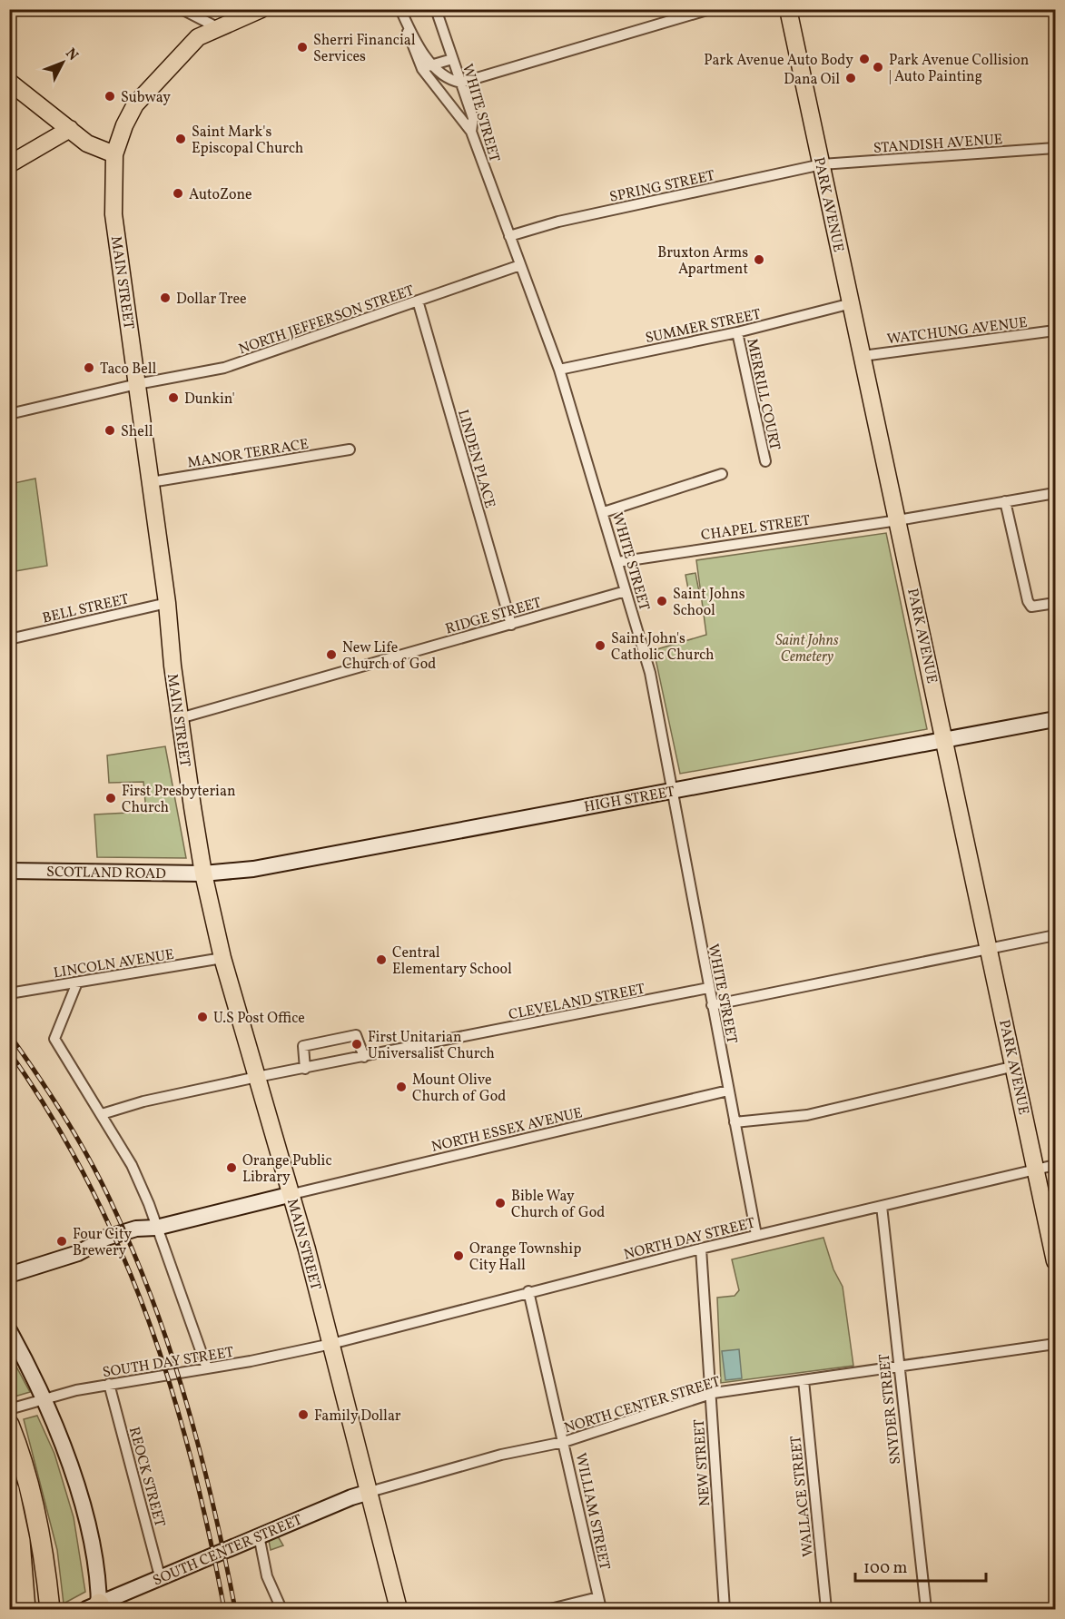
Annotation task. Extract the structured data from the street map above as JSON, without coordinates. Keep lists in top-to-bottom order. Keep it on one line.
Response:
{"streets":{"main road":["PARK AVENUE","MAIN STREET","HIGH STREET","SCOTLAND ROAD","SOUTH CENTER STREET"],"street":["WHITE STREET","STANDISH AVENUE","SPRING STREET","NORTH JEFFERSON STREET","SUMMER STREET","WATCHUNG AVENUE","MERRILL COURT","MANOR TERRACE","LINDEN PLACE","CHAPEL STREET","BELL STREET","RIDGE STREET","LINCOLN AVENUE","CLEVELAND STREET","NORTH ESSEX AVENUE","NORTH DAY STREET","SOUTH DAY STREET","NORTH CENTER STREET","SNYDER STREET","NEW STREET","REOCK STREET","WALLACE STREET","WILLIAM STREET"]},"crossings":[["WHITE STREET","SPRING STREET"],["WHITE STREET","NORTH JEFFERSON STREET"],["WHITE STREET","SUMMER STREET"],["WHITE STREET","CHAPEL STREET"],["WHITE STREET","RIDGE STREET"],["WHITE STREET","HIGH STREET"],["WHITE STREET","CLEVELAND STREET"],["WHITE STREET","NORTH ESSEX AVENUE"],["WHITE STREET","NORTH DAY STREET"],["STANDISH AVENUE","SPRING STREET"],["STANDISH AVENUE","PARK AVENUE"],["SPRING STREET","PARK AVENUE"],["PARK AVENUE","SUMMER STREET"],["PARK AVENUE","WATCHUNG AVENUE"],["PARK AVENUE","CHAPEL STREET"],["PARK AVENUE","HIGH STREET"],["PARK AVENUE","NORTH DAY STREET"],["MAIN STREET","NORTH JEFFERSON STREET"],["MAIN STREET","MANOR TERRACE"],["MAIN STREET","BELL STREET"],["MAIN STREET","RIDGE STREET"],["MAIN STREET","HIGH STREET"],["MAIN STREET","SCOTLAND ROAD"],["MAIN STREET","LINCOLN AVENUE"],["MAIN STREET","CLEVELAND STREET"],["MAIN STREET","NORTH ESSEX AVENUE"],["MAIN STREET","NORTH DAY STREET"],["MAIN STREET","SOUTH DAY STREET"],["MAIN STREET","NORTH CENTER STREET"],["MAIN STREET","SOUTH CENTER STREET"],["NORTH JEFFERSON STREET","LINDEN PLACE"],["SUMMER STREET","MERRILL COURT"],["LINDEN PLACE","RIDGE STREET"],["HIGH STREET","SCOTLAND ROAD"],["NORTH DAY STREET","SOUTH DAY STREET"],["NORTH DAY STREET","SNYDER STREET"],["NORTH DAY STREET","NEW STREET"],["NORTH DAY STREET","WILLIAM STREET"],["SOUTH DAY STREET","REOCK STREET"],["NORTH CENTER STREET","SNYDER STREET"],["NORTH CENTER STREET","NEW STREET"],["NORTH CENTER STREET","WALLACE STREET"],["NORTH CENTER STREET","WILLIAM STREET"],["NORTH CENTER STREET","SOUTH CENTER STREET"],["REOCK STREET","SOUTH CENTER STREET"]],"parks":["Saint Johns Cemetery"],"places":["Sherri Financial Services","Park Avenue Auto Body","Park Avenue Collision | Auto Painting","Dana Oil","Subway","Saint Mark's Episcopal Church","AutoZone","Bruxton Arms Apartment","Dollar Tree","Taco Bell","Dunkin'","Shell","Saint Johns School","Saint John's Catholic Church","New Life Church of God","First Presbyterian Church","Central Elementary School","U.S Post Office","First Unitarian Universalist Church","Mount Olive Church of God","Orange Public Library","Bible Way Church of God","Four City Brewery","Orange Township City Hall","Family Dollar"],"scale_bar":"100 m","north":"top right"}
